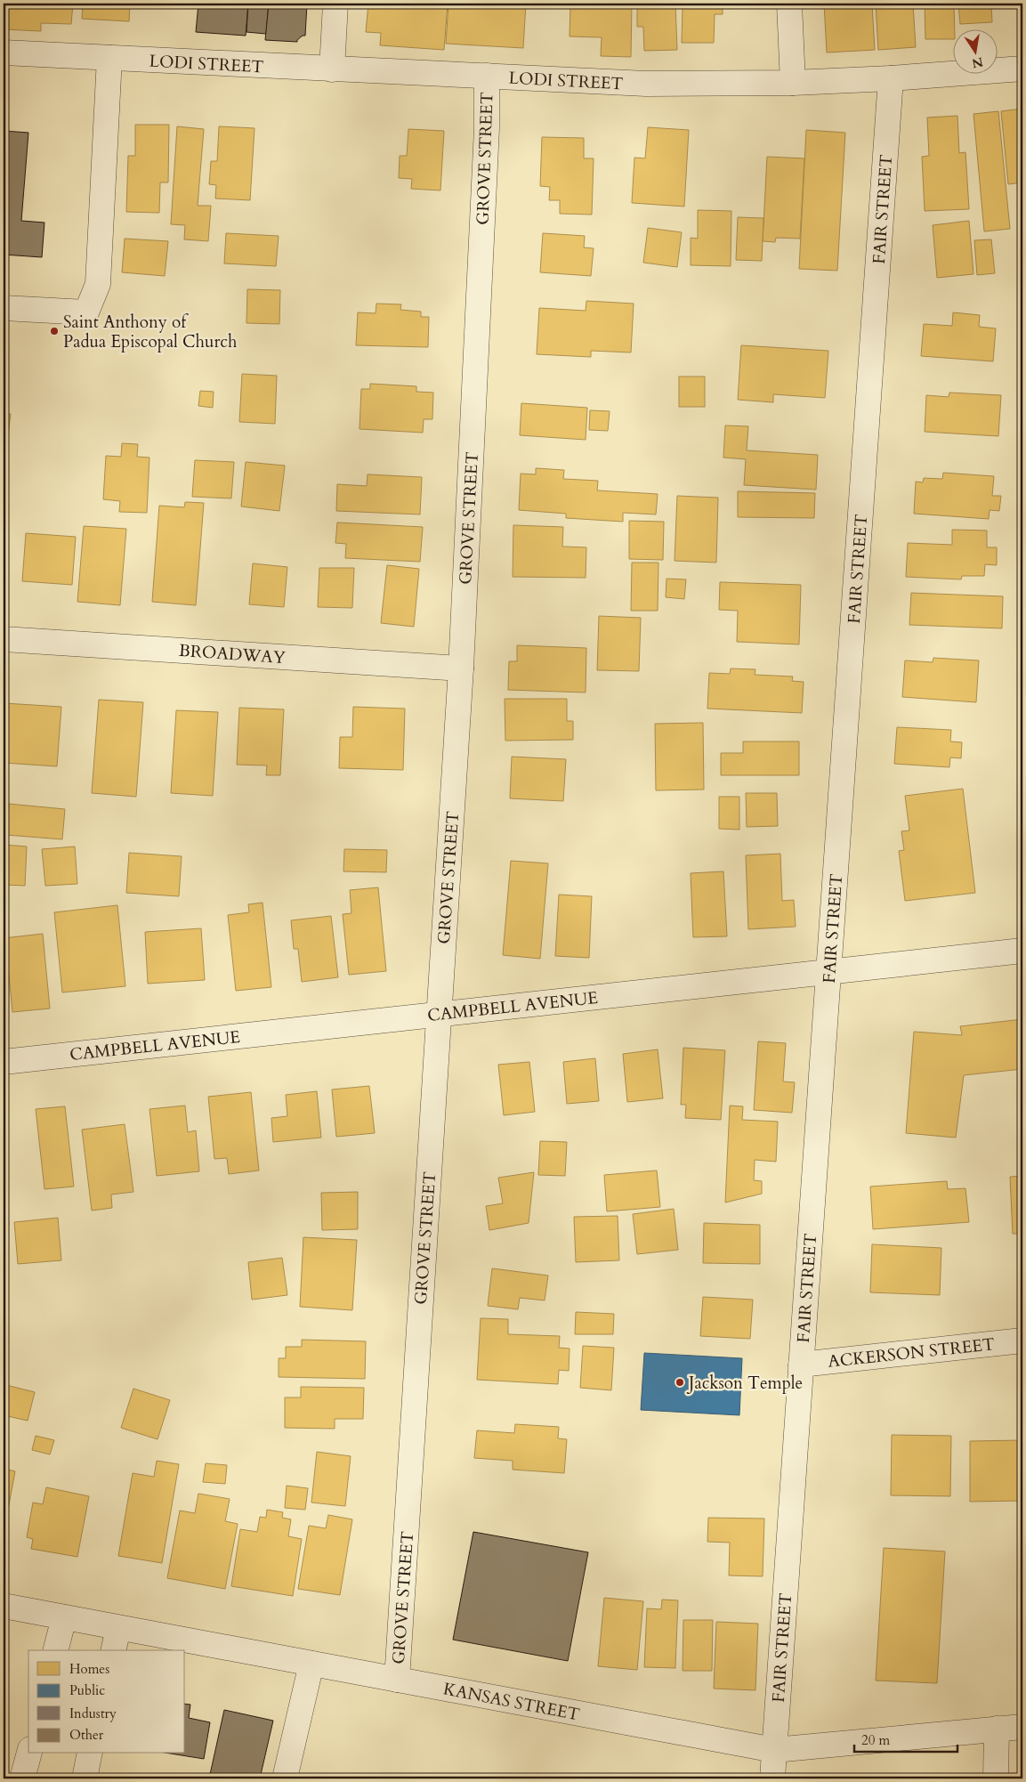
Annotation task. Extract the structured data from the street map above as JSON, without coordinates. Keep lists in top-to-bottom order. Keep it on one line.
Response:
{"streets":{"street":["LODI STREET","GROVE STREET","FAIR STREET","BROADWAY","CAMPBELL AVENUE","ACKERSON STREET","KANSAS STREET"]},"crossings":[["LODI STREET","GROVE STREET"],["LODI STREET","FAIR STREET"],["GROVE STREET","BROADWAY"],["GROVE STREET","CAMPBELL AVENUE"],["GROVE STREET","KANSAS STREET"],["FAIR STREET","CAMPBELL AVENUE"],["FAIR STREET","ACKERSON STREET"],["FAIR STREET","KANSAS STREET"]],"places":["Saint Anthony of Padua Episcopal Church","Jackson Temple"],"legend":["Homes","Public","Industry","Other"],"scale_bar":"20 m","north":"bottom"}
